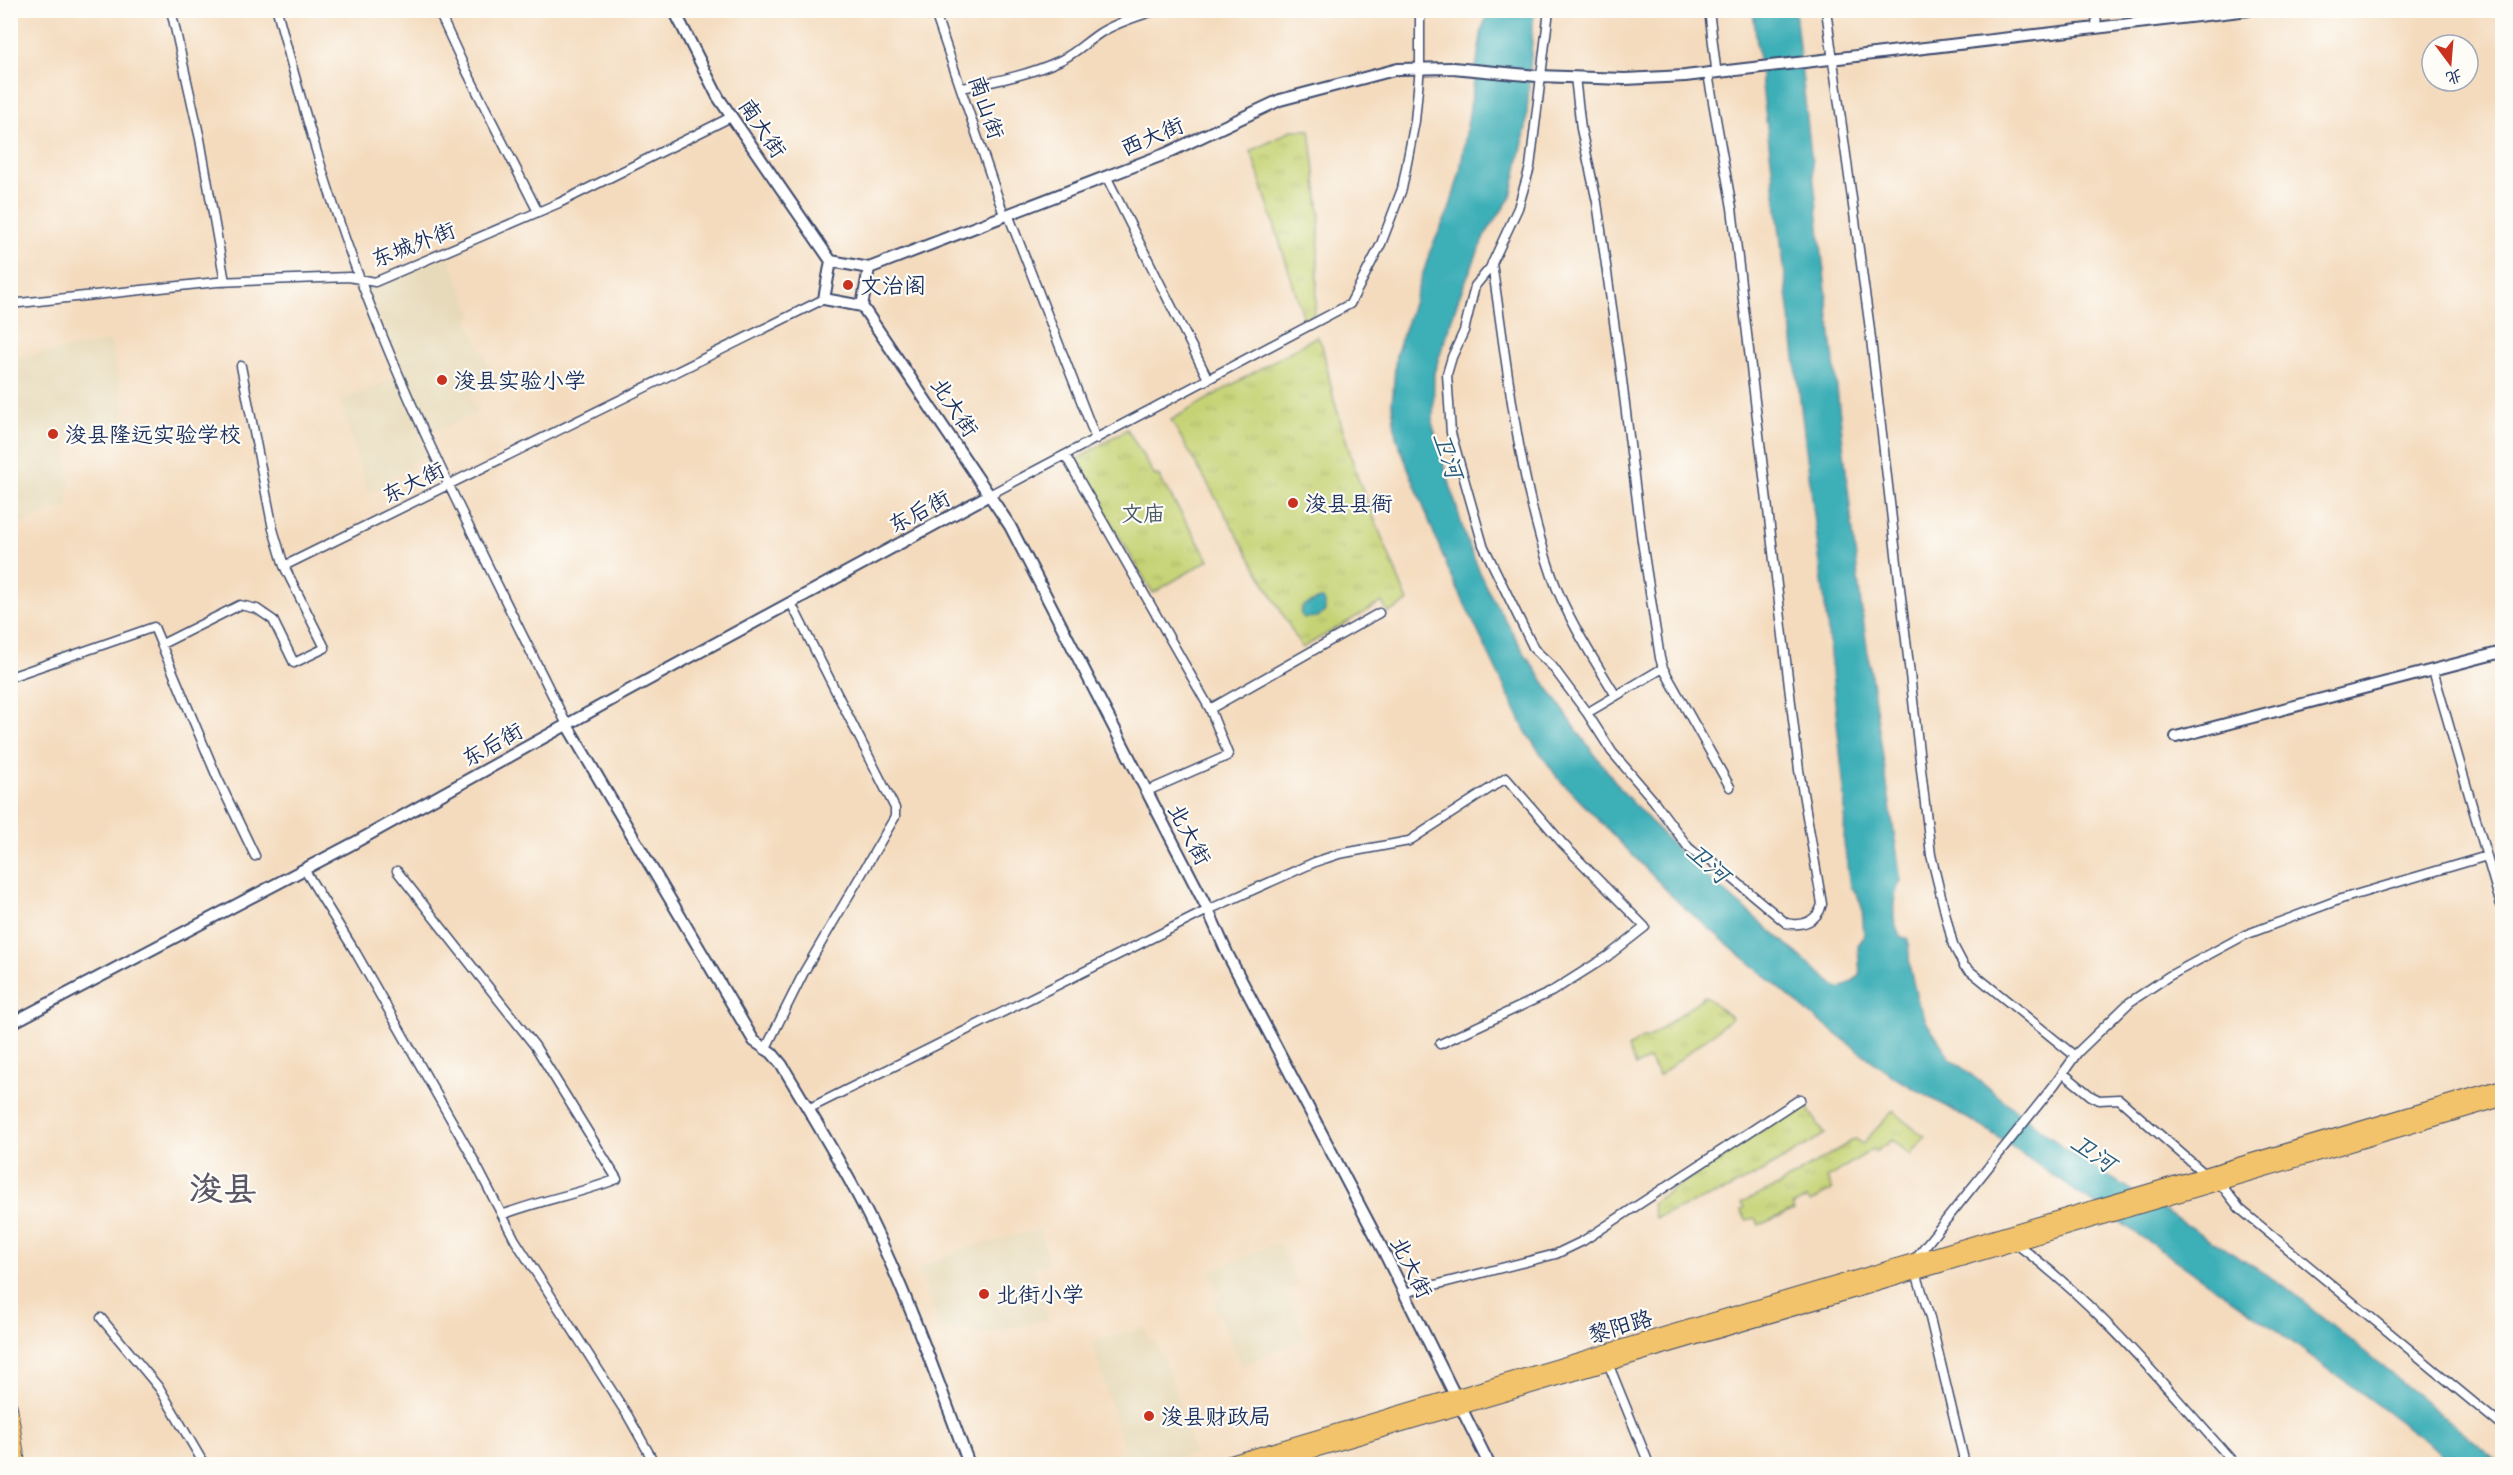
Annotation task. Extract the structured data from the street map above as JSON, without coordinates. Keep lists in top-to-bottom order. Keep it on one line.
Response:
{"streets":{"main road":["黎阳路"],"street":["南山街","南大街","西大街","东城外街","北大街","东大街","东后街"]},"crossings":[["南山街","西大街"],["南大街","东城外街"],["北大街","东后街"],["北大街","黎阳路"]],"districts":["浚县"],"water":["卫河"],"parks":["文庙"],"places":["文治阁","浚县实验小学","浚县隆远实验学校","浚县县衙","北街小学","浚县财政局"],"north":"bottom"}
